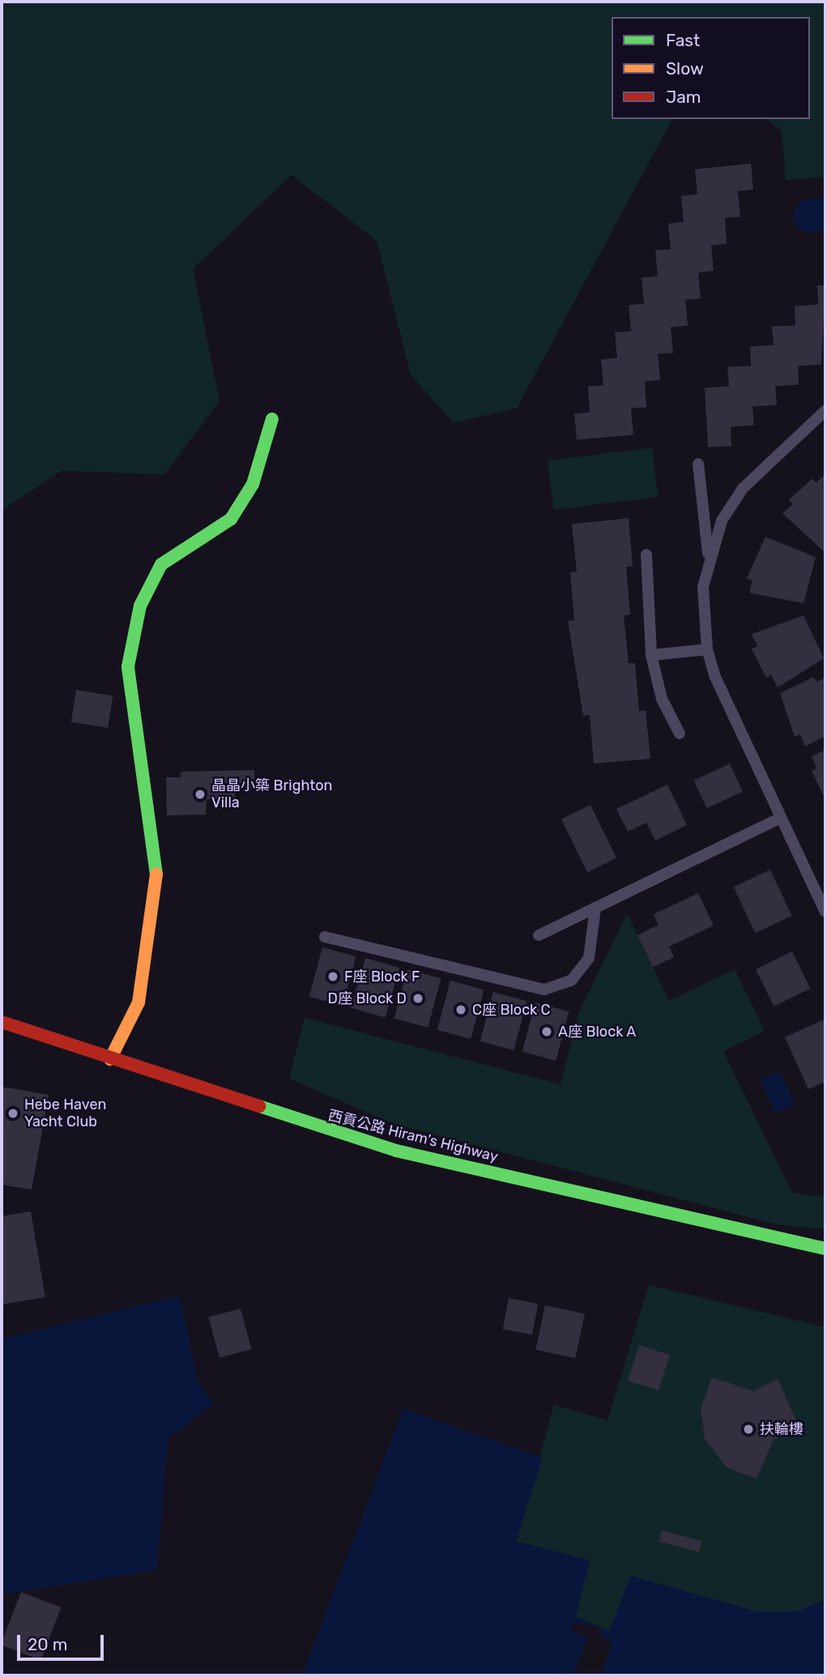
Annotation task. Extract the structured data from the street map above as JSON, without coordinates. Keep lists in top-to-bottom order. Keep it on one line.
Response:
{"streets":{"main road":["西貢公路 Hiram's Highway"]},"places":["晶晶小築 Brighton Villa","F座 Block F","D座 Block D","C座 Block C","A座 Block A","Hebe Haven Yacht Club","扶輪樓"],"legend":["Fast","Slow","Jam"],"scale_bar":"20 m"}
